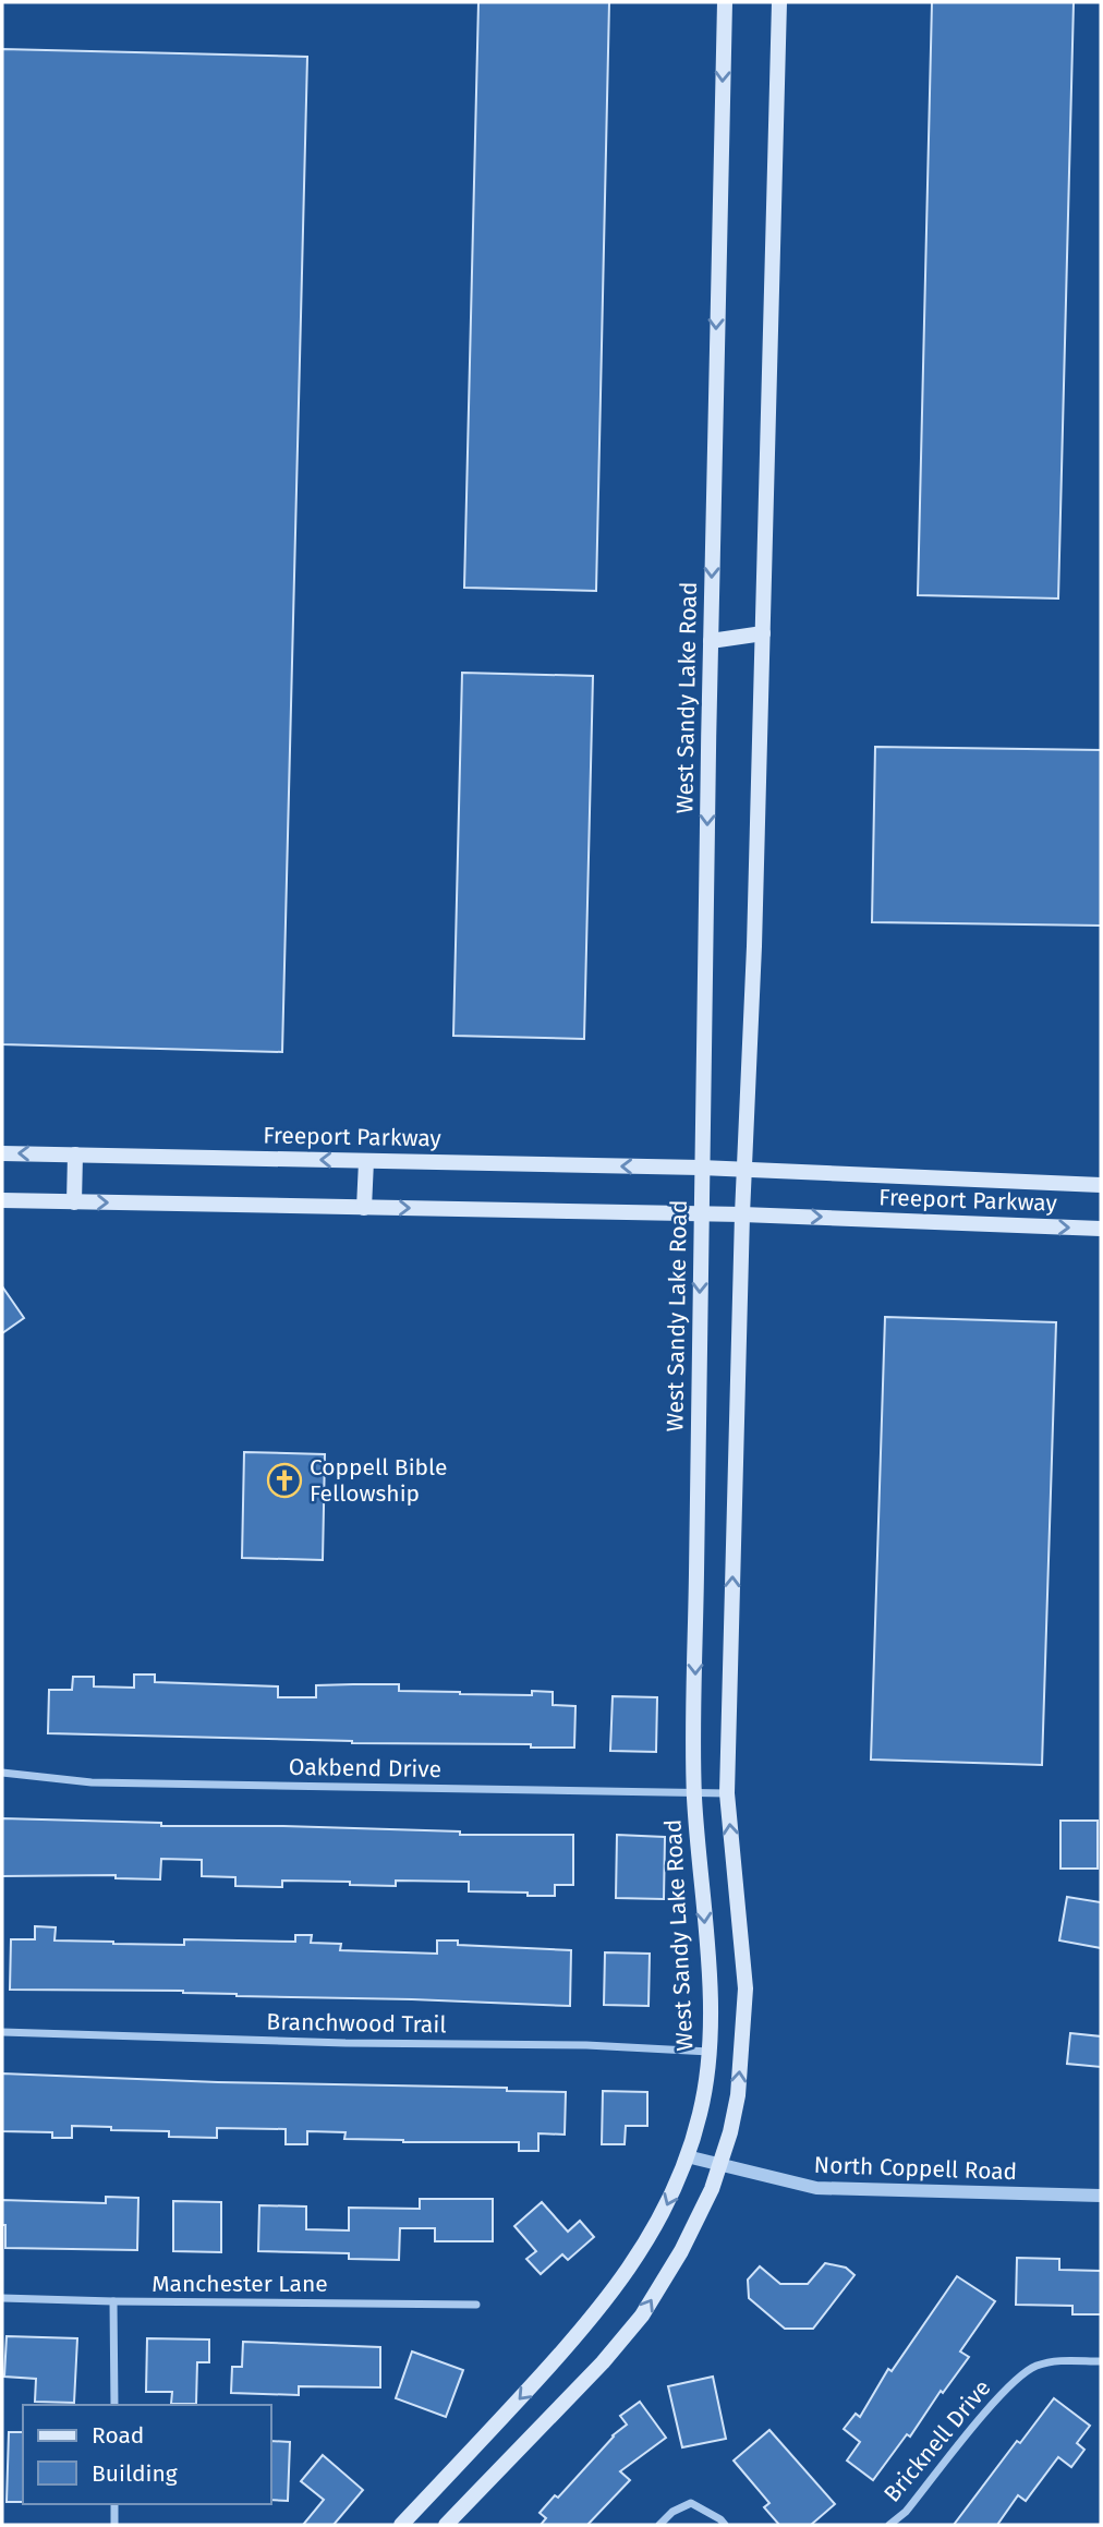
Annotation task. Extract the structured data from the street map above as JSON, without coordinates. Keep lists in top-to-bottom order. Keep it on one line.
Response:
{"streets":{"main road":["West Sandy Lake Road","Freeport Parkway"],"street":["Oakbend Drive","Branchwood Trail","North Coppell Road","Manchester Lane","Bricknell Drive"]},"crossings":[["West Sandy Lake Road","Freeport Parkway"],["West Sandy Lake Road","Oakbend Drive"],["West Sandy Lake Road","Branchwood Trail"],["West Sandy Lake Road","North Coppell Road"]],"places":{"church":["Coppell Bible Fellowship"]},"legend":["Road","Building"]}
